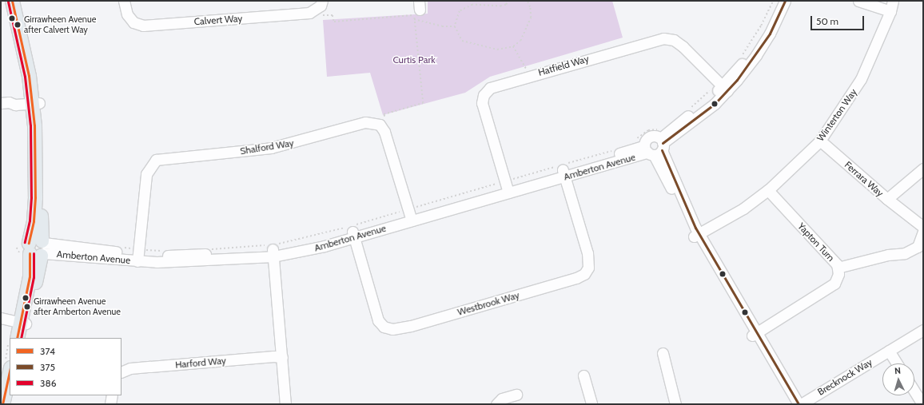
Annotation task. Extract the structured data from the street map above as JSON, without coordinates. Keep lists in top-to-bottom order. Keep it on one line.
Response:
{"streets":{"street":["Calvert Way","Hatfield Way","Winterton Way","Shalford Way","Amberton Avenue","Ferrara Way","Yapton Turn","Westbrook Way","Harford Way","Brecknock Way"]},"crossings":[["Hatfield Way","Amberton Avenue"],["Winterton Way","Ferrara Way"],["Winterton Way","Yapton Turn"],["Shalford Way","Amberton Avenue"],["Amberton Avenue","Westbrook Way"]],"parks":["Curtis Park"],"places":["Girrawheen Avenue after Calvert Way","Girrawheen Avenue after Amberton Avenue"],"lines":["transit line 374","transit line 375","transit line 386"],"legend":["374","375","386"],"scale_bar":"50 m","north":"top"}
